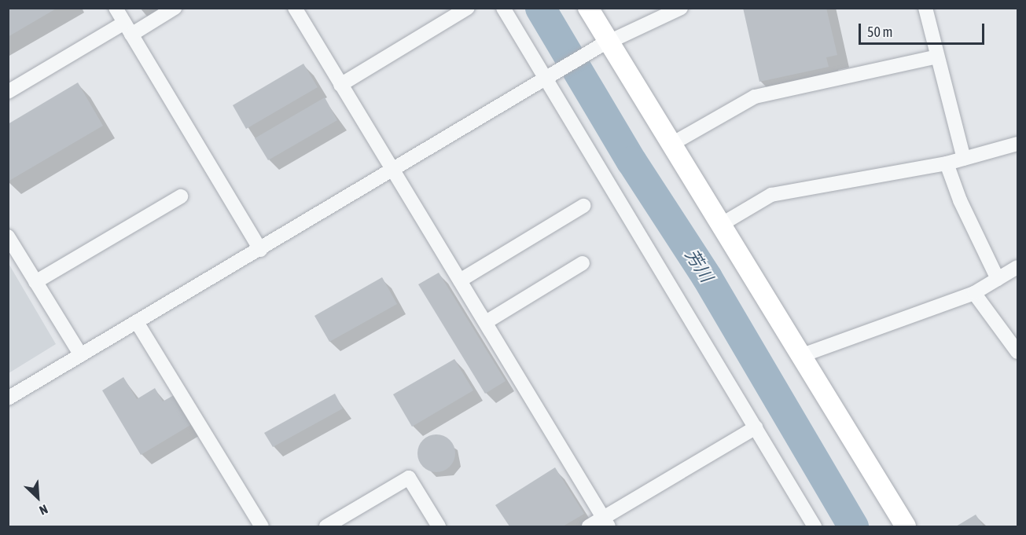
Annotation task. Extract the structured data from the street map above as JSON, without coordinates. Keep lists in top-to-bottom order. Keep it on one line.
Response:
{"water":["芳川"],"scale_bar":"50 m","north":"bottom right"}
